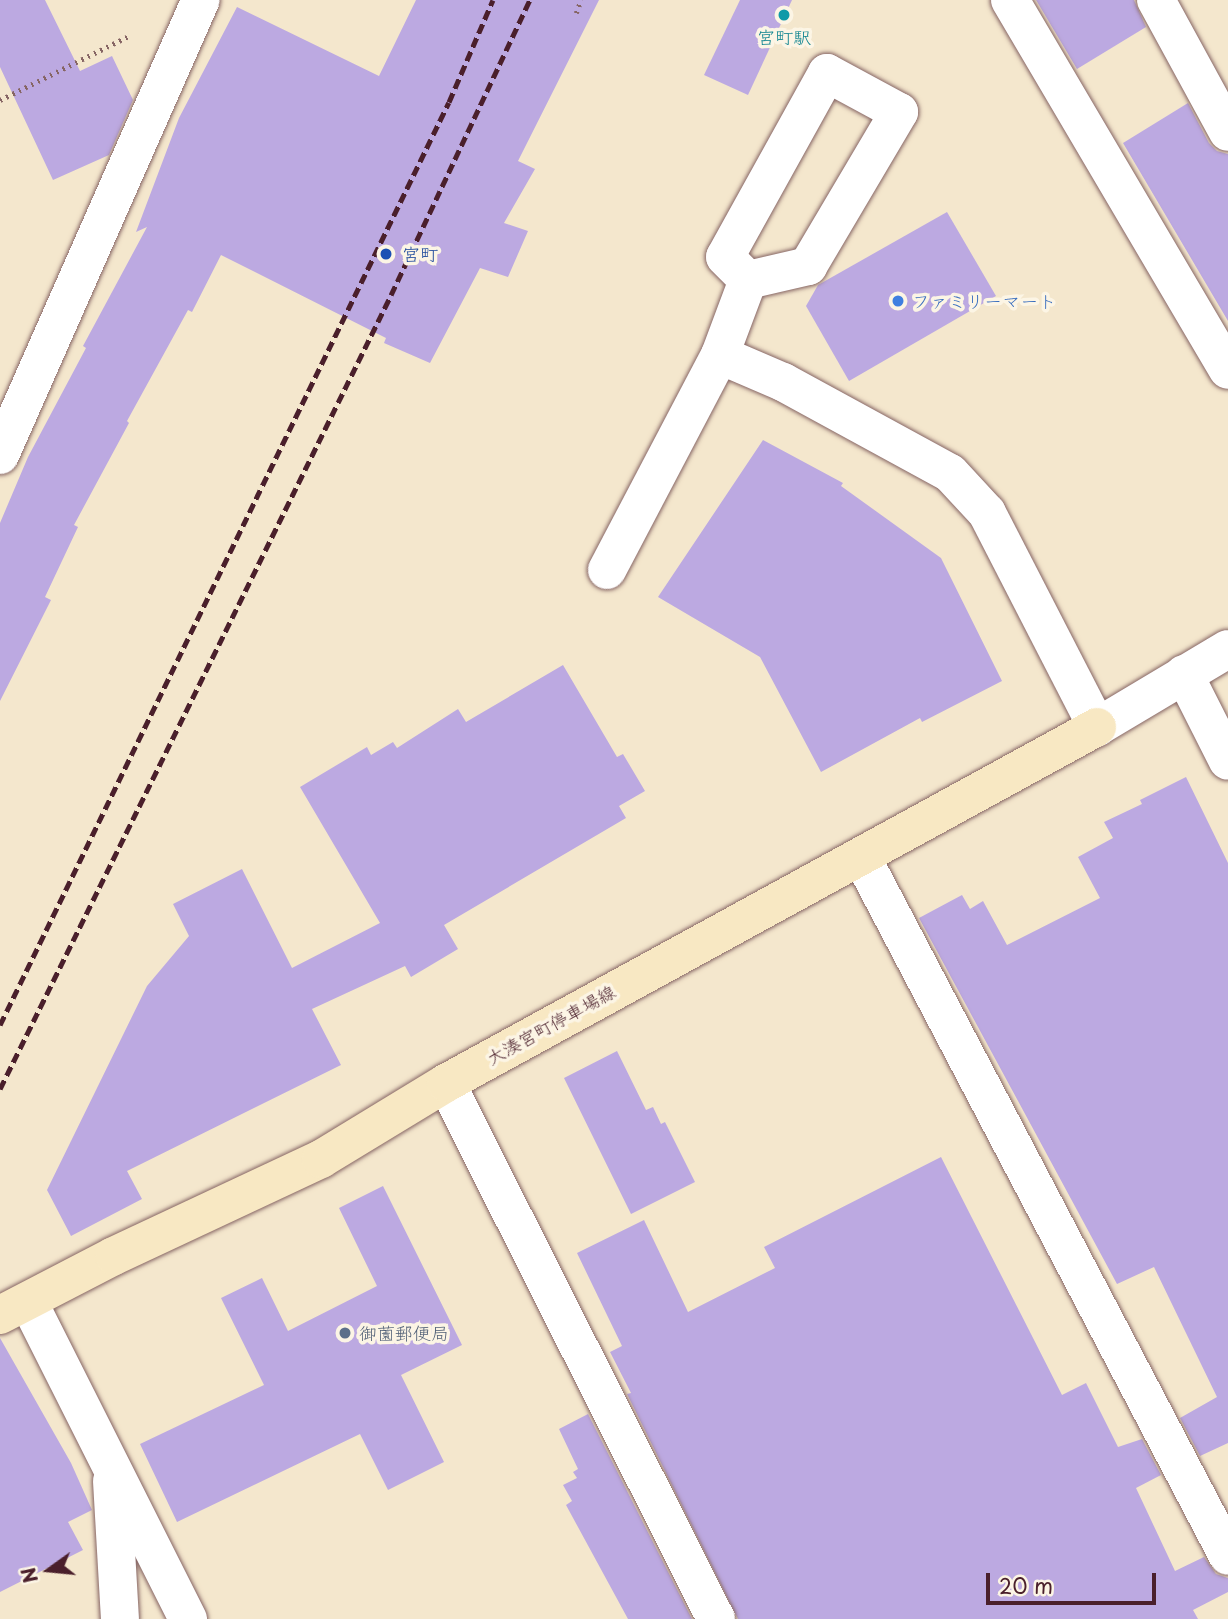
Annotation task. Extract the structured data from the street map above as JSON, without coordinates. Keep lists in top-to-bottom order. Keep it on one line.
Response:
{"streets":{"main road":["大湊宮町停車場線"]},"places":["宮町駅","宮町","ファミリーマート","御薗郵便局"],"scale_bar":"20 m","north":"left"}
